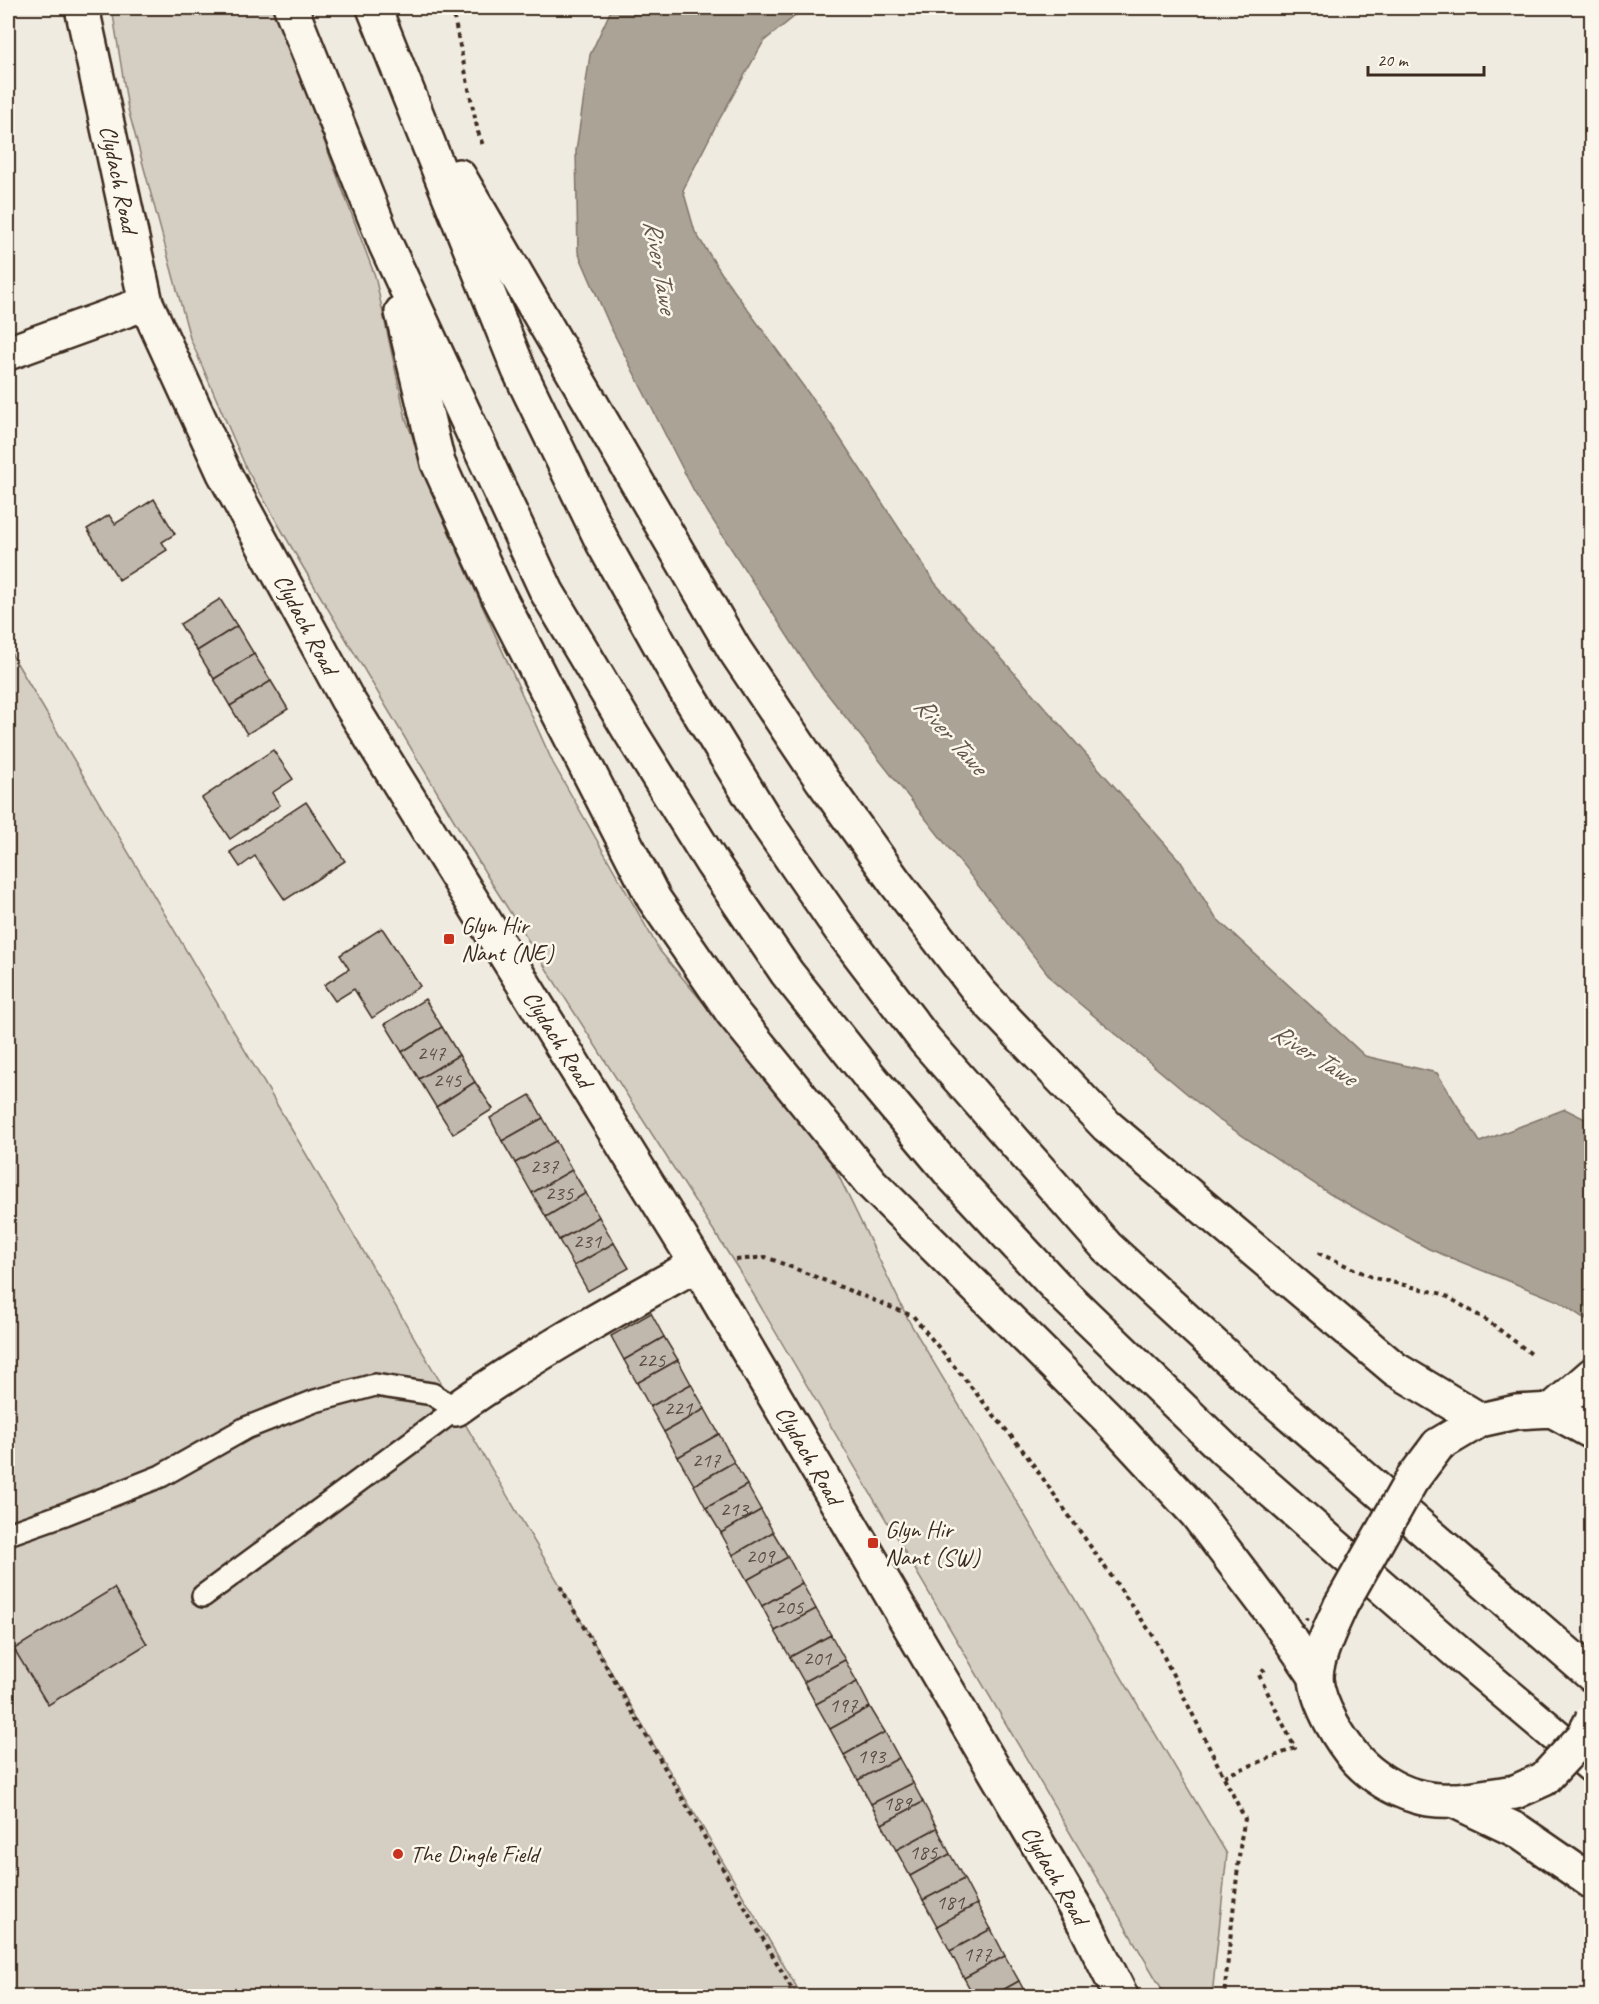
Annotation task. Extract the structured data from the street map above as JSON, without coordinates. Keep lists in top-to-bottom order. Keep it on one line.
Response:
{"streets":{"main road":["Clydach Road"]},"water":["River Tawe"],"places":{"transit":["Glyn Hir Nant (NE)","Glyn Hir Nant (SW)"],"other":["The Dingle Field"]},"house_numbers":["247","245","237","235","231","225","221","217","213","209","205","201","197","193","189","185","181","177"],"scale_bar":"20 m"}
